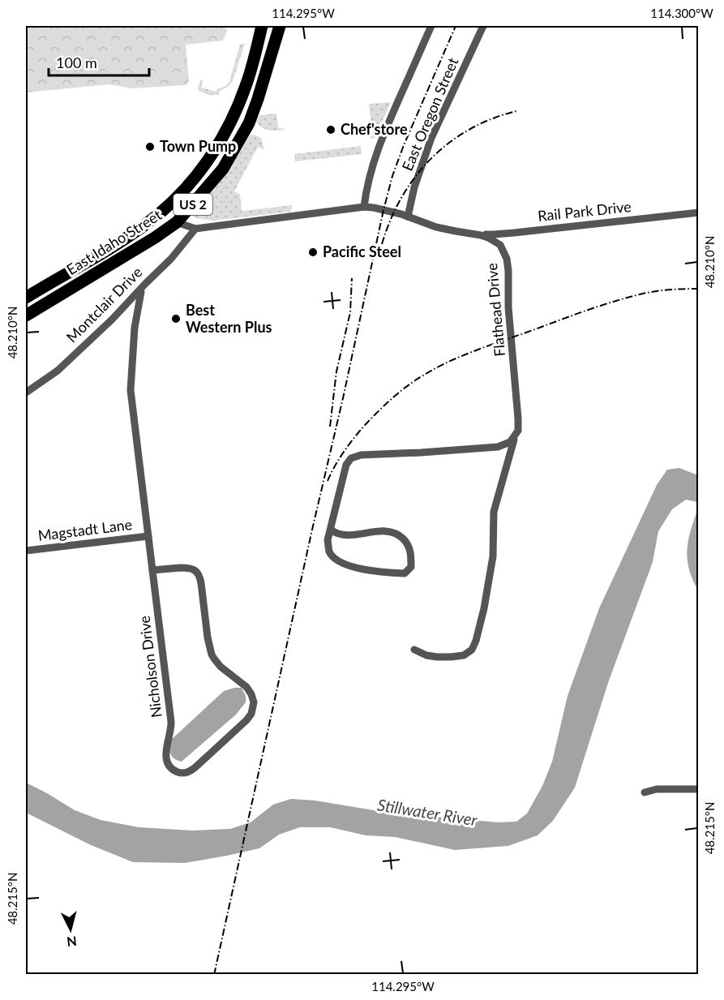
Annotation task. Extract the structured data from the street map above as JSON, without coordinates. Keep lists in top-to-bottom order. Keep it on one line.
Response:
{"streets":{"highway":["US 2","East Idaho Street"],"street":["East Oregon Street","Rail Park Drive","Montclair Drive","Flathead Drive","Magstadt Lane","Nicholson Drive"]},"crossings":[["East Oregon Street","Flathead Drive"],["Rail Park Drive","Flathead Drive"],["Montclair Drive","Nicholson Drive"],["Magstadt Lane","Nicholson Drive"]],"water":["Stillwater River"],"places":["Chef'store","Town Pump","Pacific Steel","Best Western Plus"],"scale_bar":"100 m","north":"bottom","coordinates":["114.295°W","114.300°W","48.210°N","48.215°N"]}
